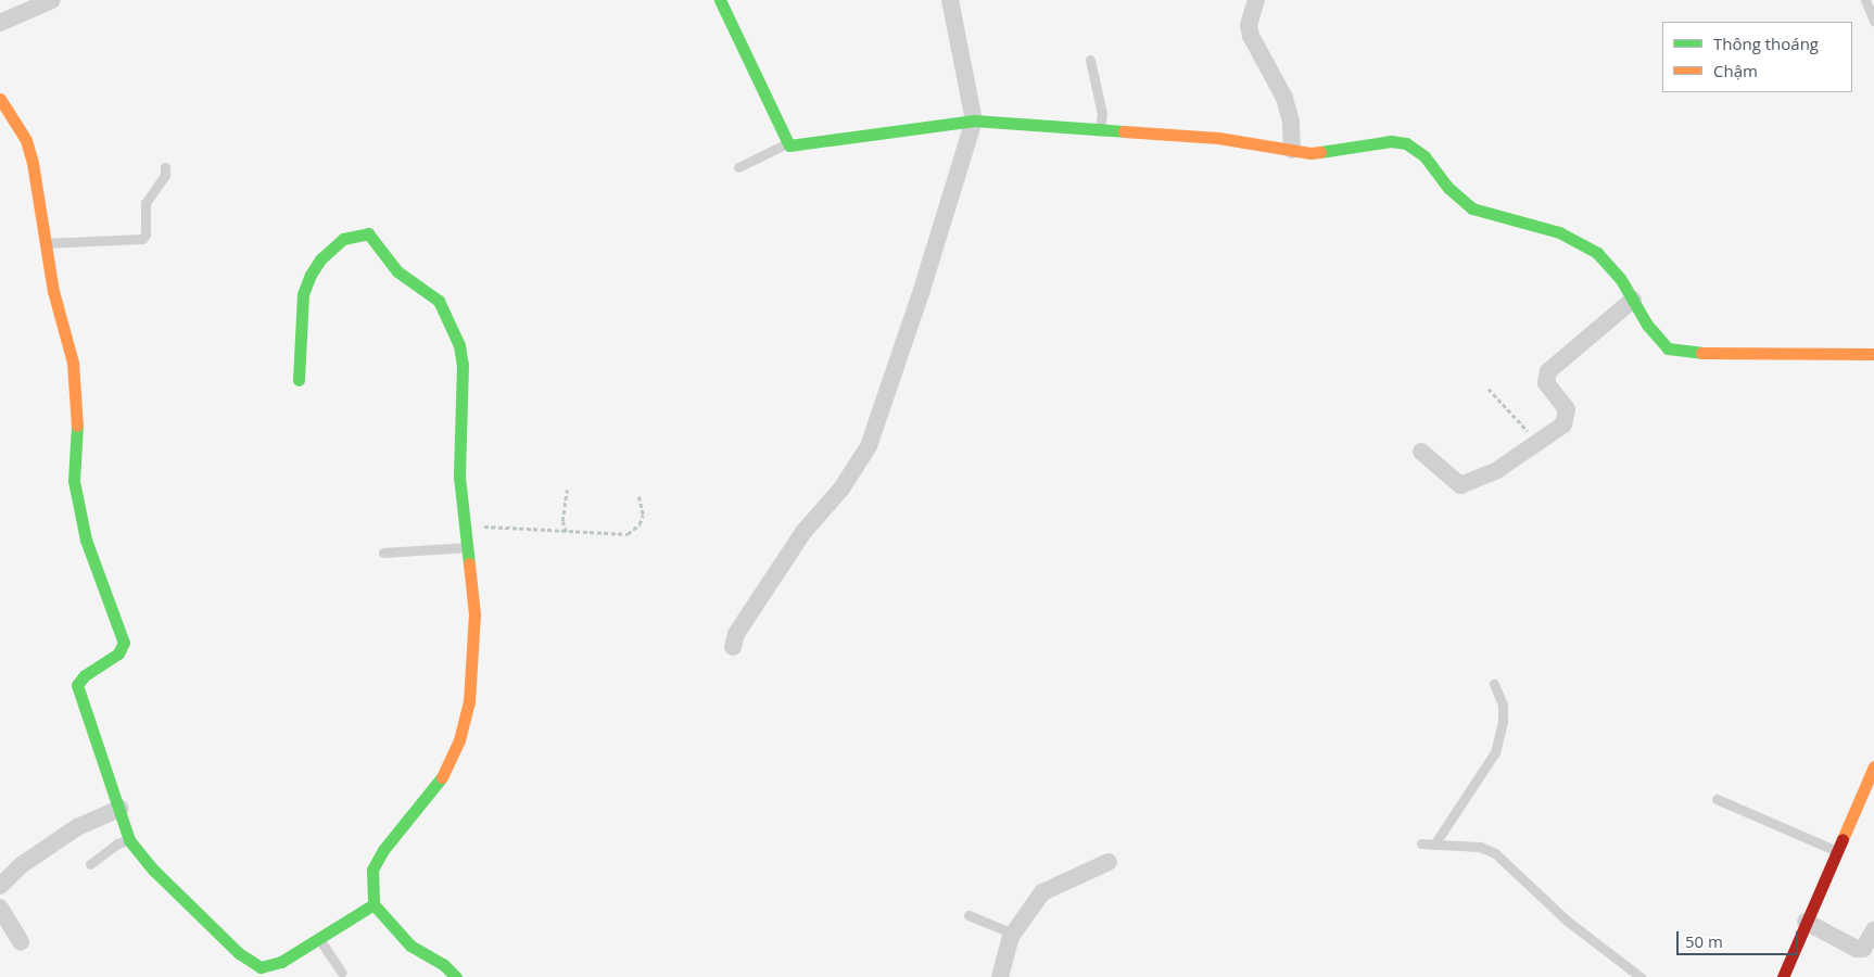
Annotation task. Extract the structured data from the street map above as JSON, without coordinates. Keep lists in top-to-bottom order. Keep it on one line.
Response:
{"legend":["Thông thoáng","Chậm"],"scale_bar":"50 m"}
